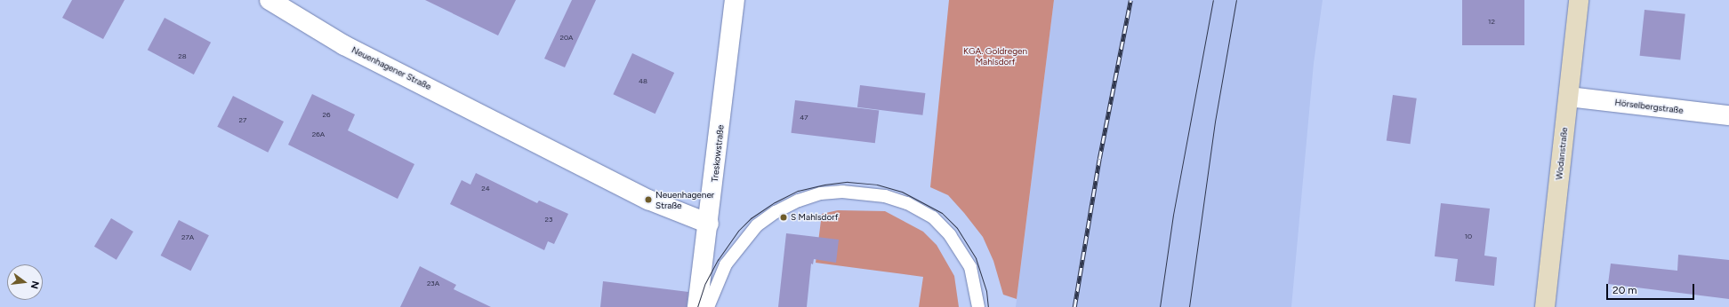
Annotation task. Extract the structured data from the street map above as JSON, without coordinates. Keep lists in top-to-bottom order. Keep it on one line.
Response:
{"streets":{"street":["Neuenhagener Straße","Hörselbergstraße","Treskowstraße","Wodanstraße"]},"crossings":[["Neuenhagener Straße","Treskowstraße"],["Hörselbergstraße","Wodanstraße"]],"parks":["KGA. Goldregen Mahlsdorf"],"places":["Neuenhagener Straße","S Mahlsdorf"],"house_numbers":["12","20A","28","48","26","47","27","26A","24","23","10","27A","23A"],"scale_bar":"20 m","north":"right"}
